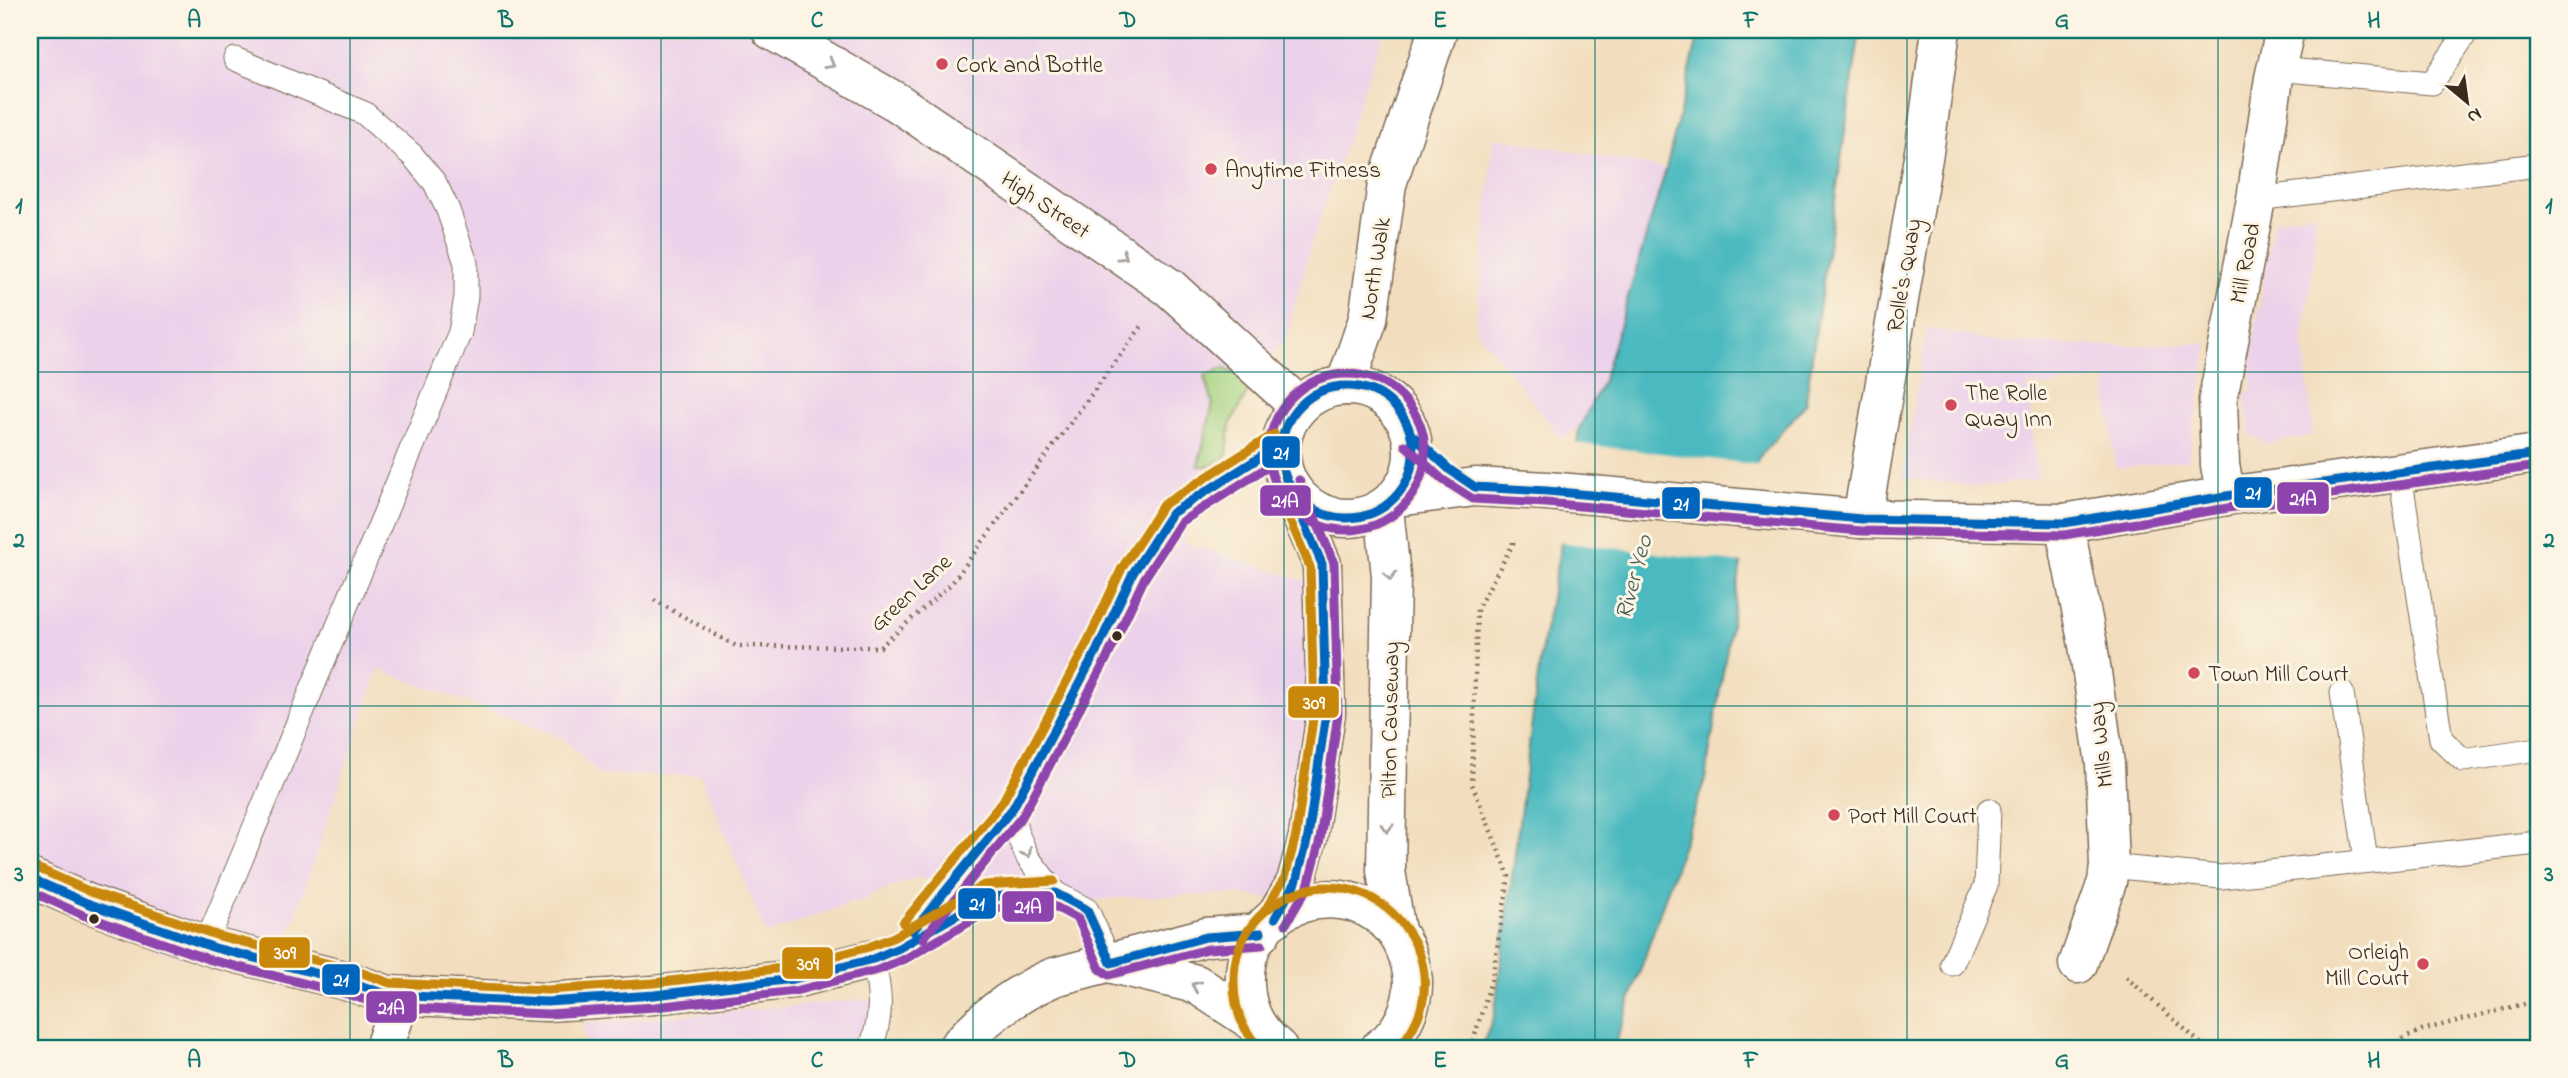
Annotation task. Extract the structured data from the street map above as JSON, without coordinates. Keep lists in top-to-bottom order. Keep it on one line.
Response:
{"streets":{"main road":["High Street","Mill Road","North Walk","Rolle's Quay","Pilton Causeway","Mills Way"],"path":["Green Lane"]},"crossings":[["High Street","North Walk"],["High Street","Pilton Causeway"],["North Walk","Pilton Causeway"]],"one_way":["High Street"],"water":["River Yeo"],"places":["Cork and Bottle","Anytime Fitness","The Rolle Quay Inn","Town Mill Court","Port Mill Court","Orleigh Mill Court"],"lines":["transit line 21A","transit line 21","transit line 309"],"north":"bottom right","grid":{"columns":["A","B","C","D","E","F","G","H"],"rows":["1","2","3"]}}
